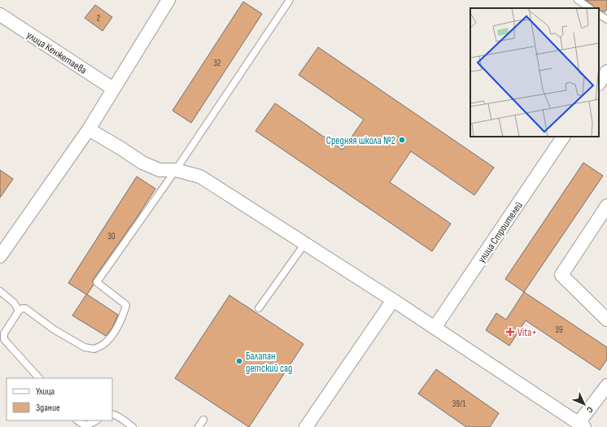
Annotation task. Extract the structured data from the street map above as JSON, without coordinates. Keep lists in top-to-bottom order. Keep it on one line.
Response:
{"streets":{"street":["улица Кенжетаева","улица Строителей"]},"places":{"other":["Средняя школа №2","Балапан детский сад"],"health":["Vita+"]},"house_numbers":["2","32","30","39","39/1"],"legend":["Улица","Здание"],"north":"bottom right"}
